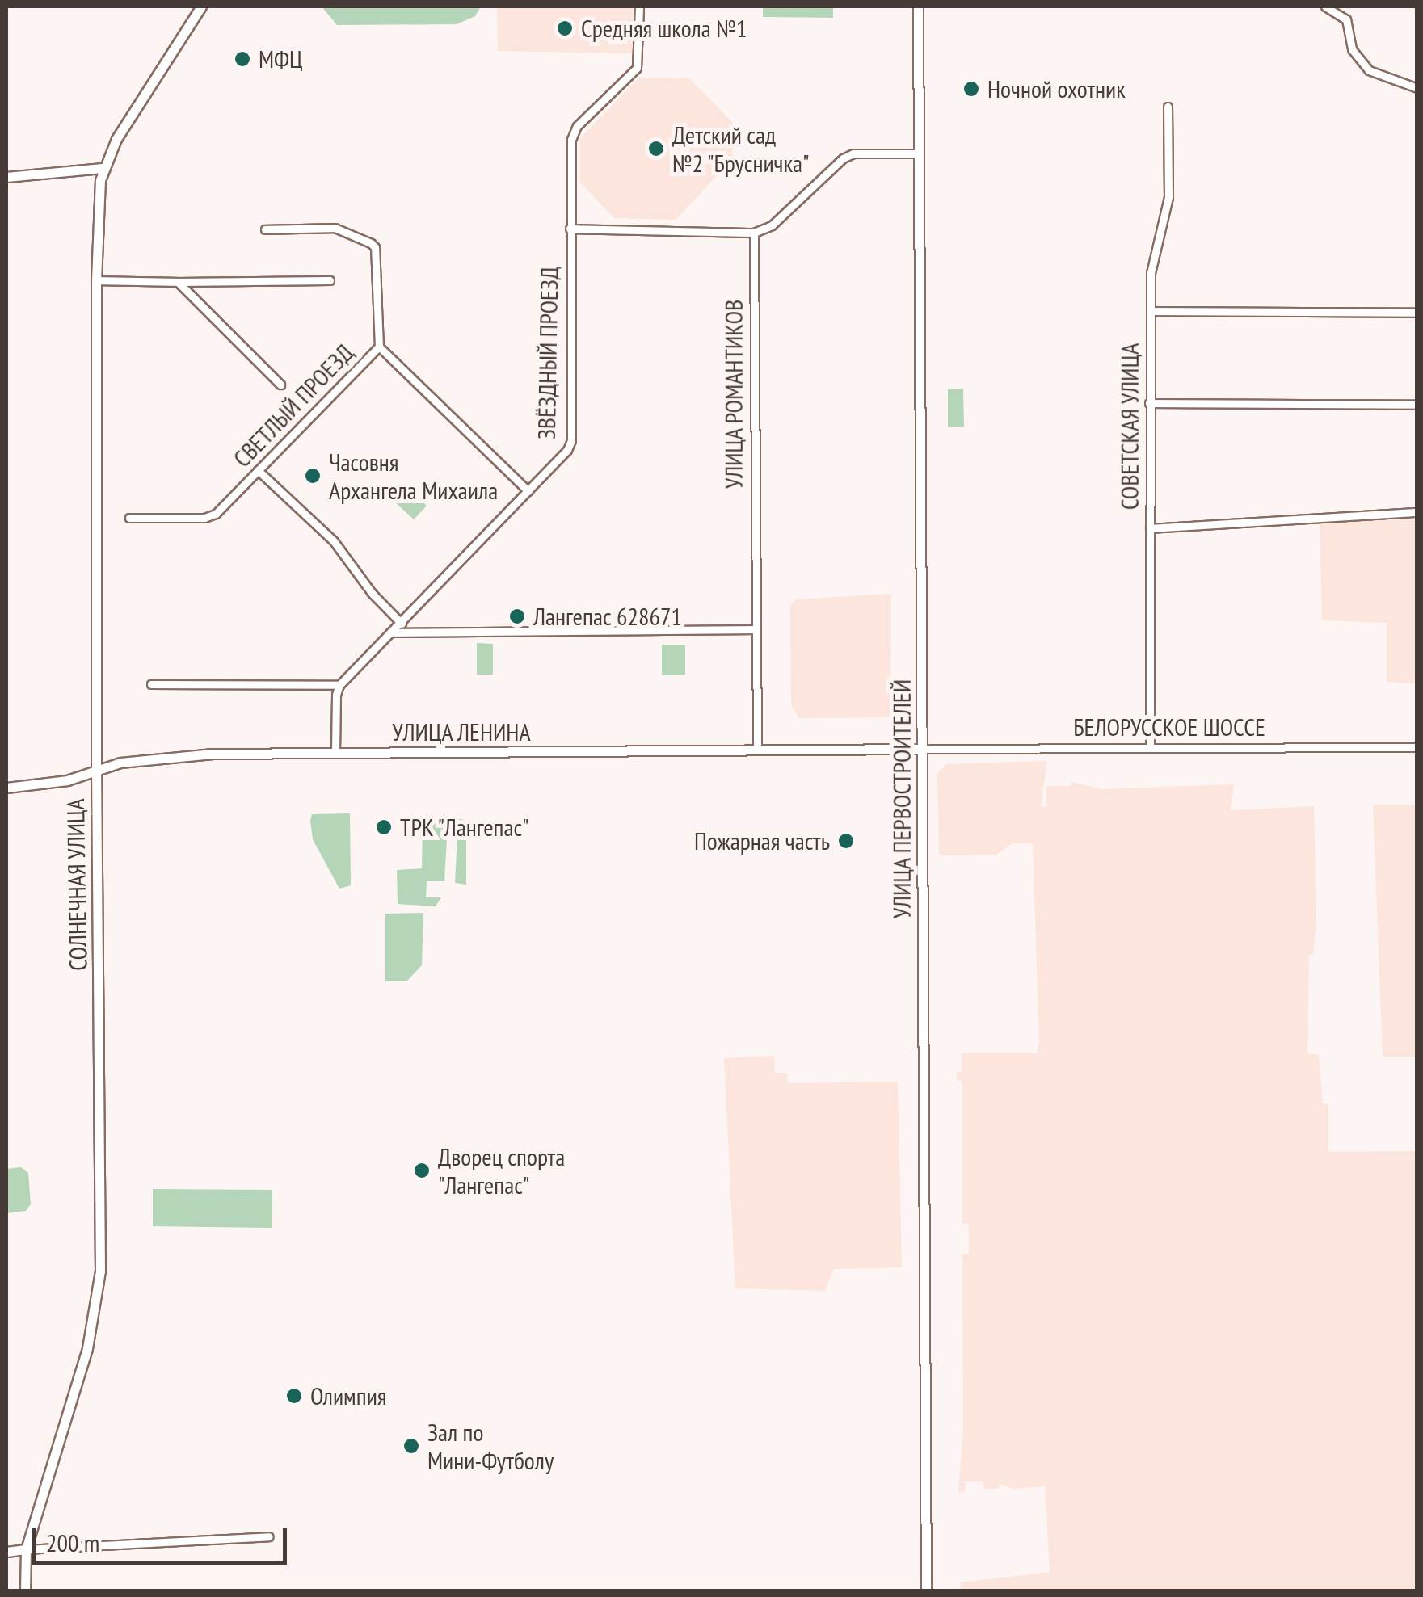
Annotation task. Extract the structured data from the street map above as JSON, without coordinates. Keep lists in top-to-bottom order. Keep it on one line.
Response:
{"streets":{"street":["ЗВЁЗДНЫЙ ПРОЕЗД","УЛИЦА РОМАНТИКОВ","СВЕТЛЫЙ ПРОЕЗД","СОВЕТСКАЯ УЛИЦА","БЕЛОРУССКОЕ ШОССЕ","УЛИЦА ЛЕНИНА","УЛИЦА ПЕРВОСТРОИТЕЛЕЙ","СОЛНЕЧНАЯ УЛИЦА"]},"crossings":[["УЛИЦА РОМАНТИКОВ","УЛИЦА ЛЕНИНА"],["СОВЕТСКАЯ УЛИЦА","БЕЛОРУССКОЕ ШОССЕ"],["БЕЛОРУССКОЕ ШОССЕ","УЛИЦА ЛЕНИНА"],["БЕЛОРУССКОЕ ШОССЕ","УЛИЦА ПЕРВОСТРОИТЕЛЕЙ"],["УЛИЦА ЛЕНИНА","УЛИЦА ПЕРВОСТРОИТЕЛЕЙ"],["УЛИЦА ЛЕНИНА","СОЛНЕЧНАЯ УЛИЦА"]],"places":["Средняя школа №1","МФЦ","Ночной охотник","Детский сад №2 \"Брусничка\"","Часовня Архангела Михаила","Лангепас 628671","ТРК \"Лангепас\"","Пожарная часть","Дворец спорта \"Лангепас\"","Олимпия","Зал по Мини-Футболу"],"scale_bar":"200 m"}
